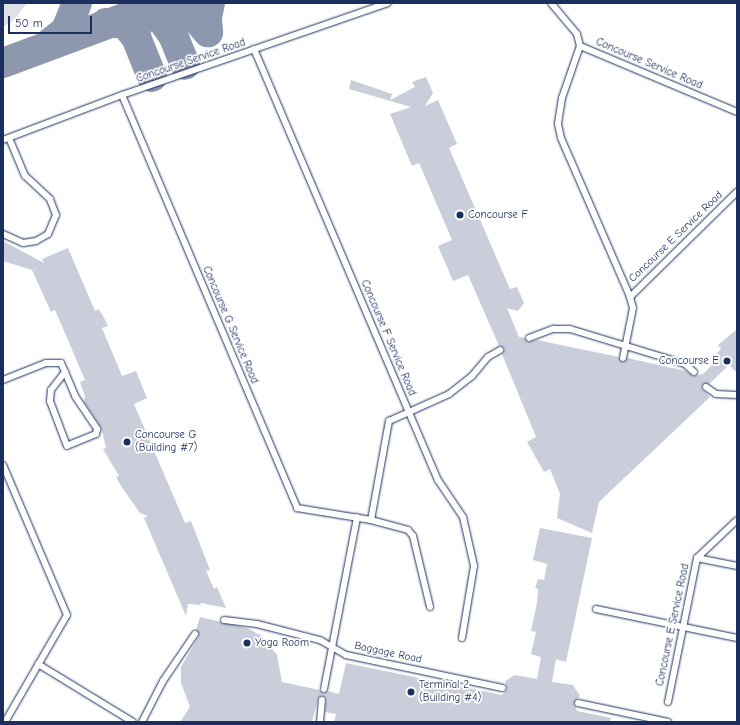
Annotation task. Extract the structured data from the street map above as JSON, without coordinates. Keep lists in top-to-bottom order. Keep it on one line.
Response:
{"streets":{"lane":["Concourse Service Road","Concourse E Service Road","Concourse G Service Road","Concourse F Service Road","Baggage Road"]},"crossings":[["Concourse Service Road","Concourse G Service Road"],["Concourse Service Road","Concourse F Service Road"]],"places":["Concourse F","Concourse E","Concourse G (Building #7)","Yoga Room","Terminal 2 (Building #4)"],"scale_bar":"50 m"}
